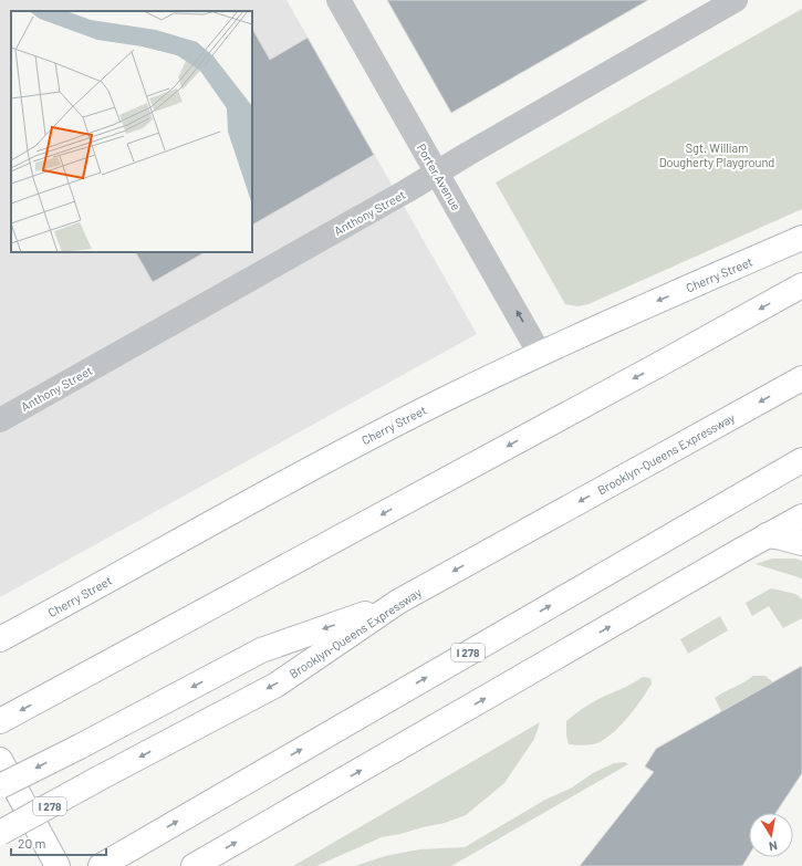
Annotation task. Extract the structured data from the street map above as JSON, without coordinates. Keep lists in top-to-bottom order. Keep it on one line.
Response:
{"streets":{"main road":["Cherry Street","Brooklyn-Queens Expressway","I 278"],"street":["Porter Avenue","Anthony Street"]},"crossings":[["Porter Avenue","Anthony Street"],["Porter Avenue","Cherry Street"],["Brooklyn-Queens Expressway","I 278"]],"one_way":["Porter Avenue"],"parks":["Sgt. William Dougherty Playground"],"scale_bar":"20 m","north":"bottom"}
